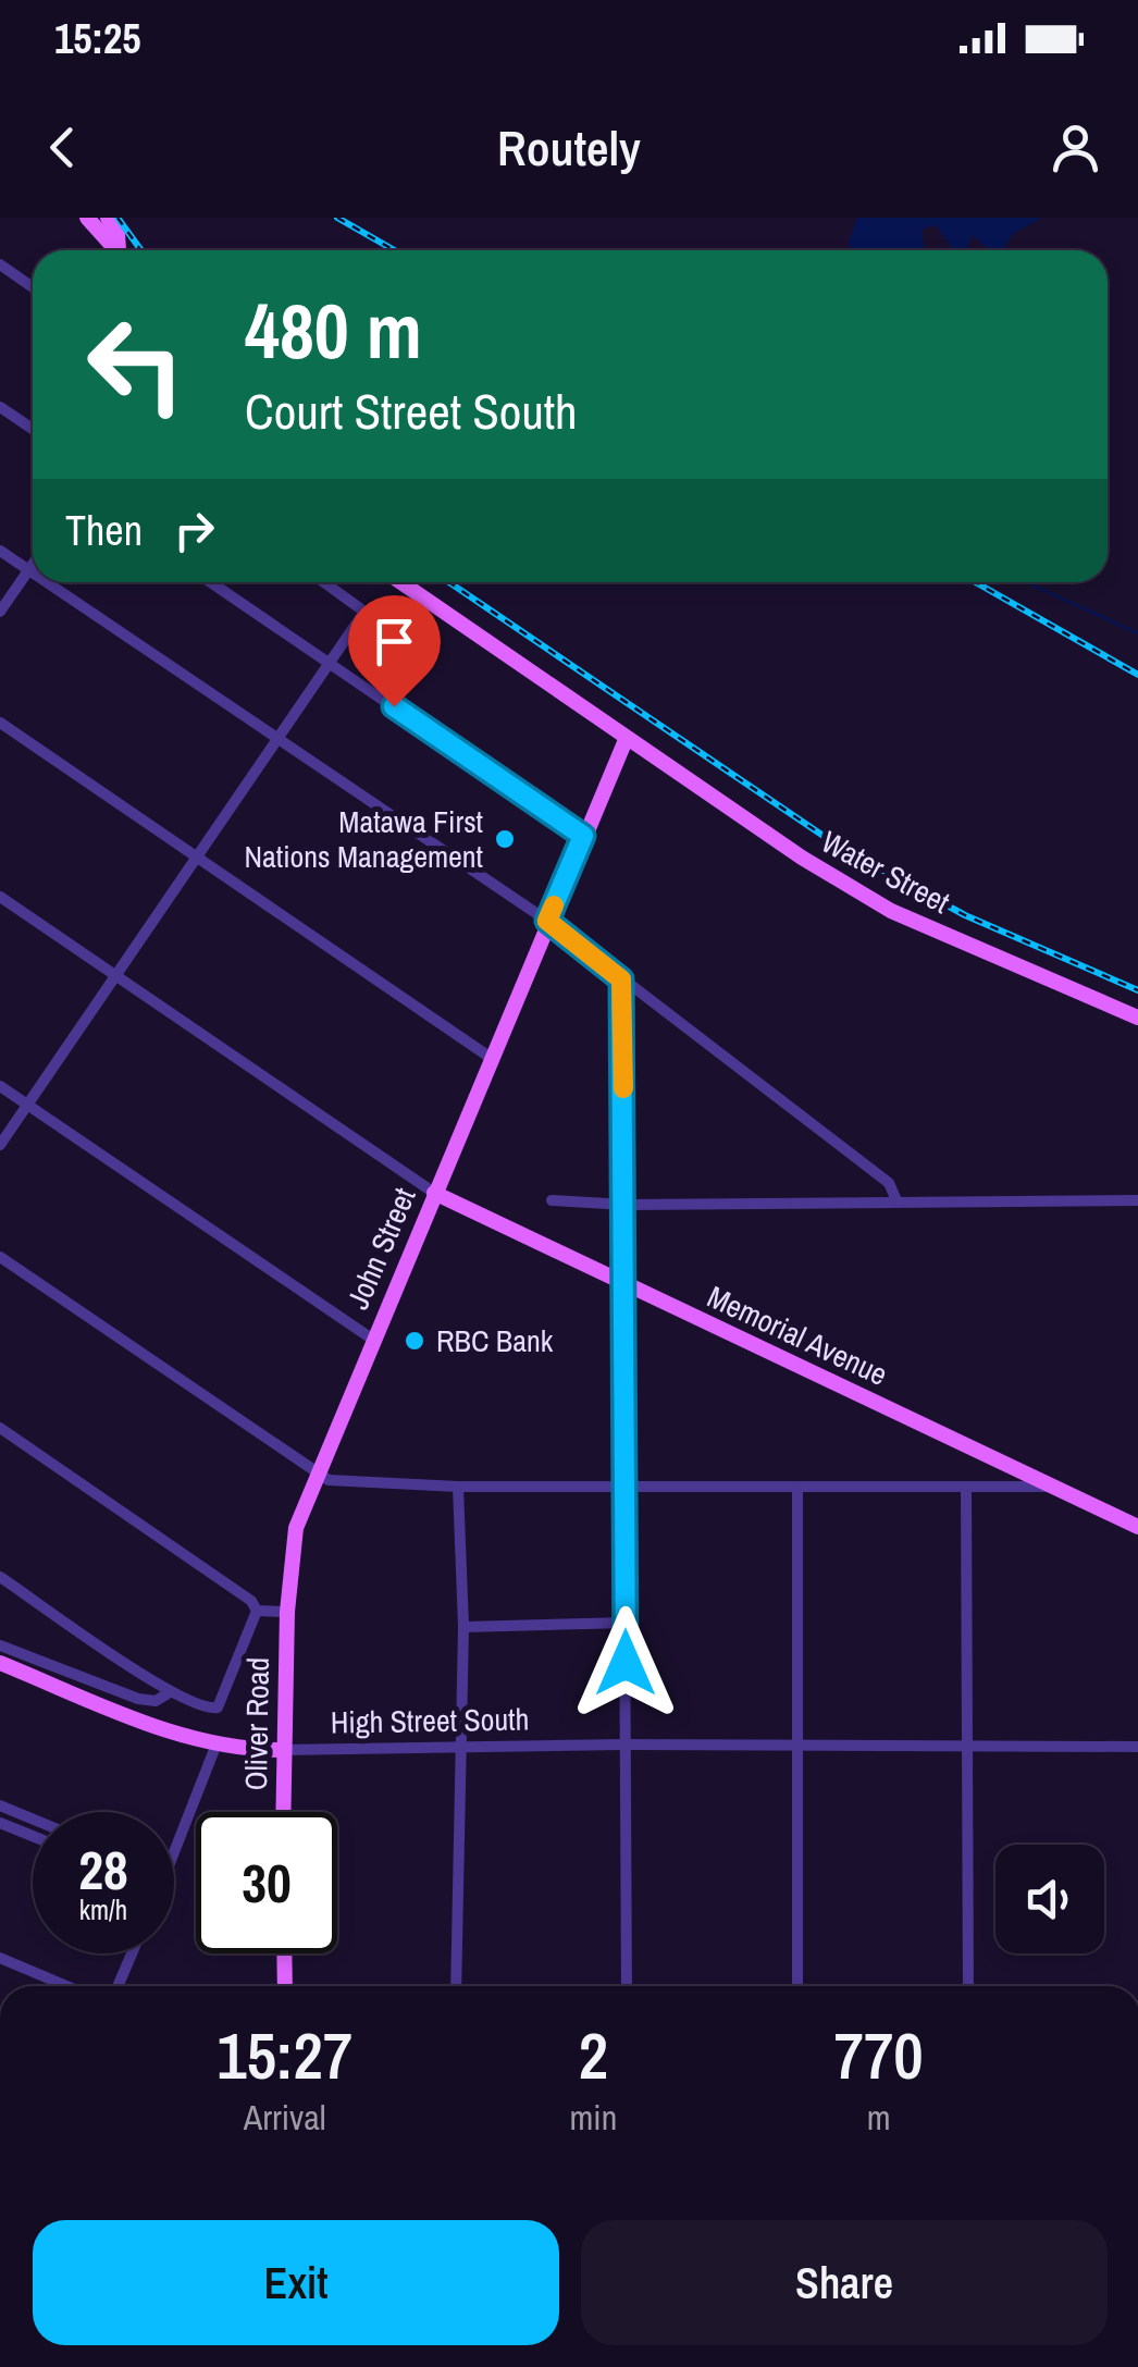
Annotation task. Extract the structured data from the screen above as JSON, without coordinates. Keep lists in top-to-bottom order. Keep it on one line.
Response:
{"streets":{"main road":["Water Street","John Street","Memorial Avenue","High Street South","Oliver Road"]},"crossings":[["Water Street","John Street"],["John Street","Memorial Avenue"],["John Street","Oliver Road"],["High Street South","Oliver Road"]],"places":["Matawa First Nations Management","RBC Bank"],"page":{"status":"15:25","header":"Routely","turn":["480 m","Court Street South"],"then":"Then","speed":"28 km/h","limit":"30","eta":["15:27","Arrival","2","min","770","m"],"buttons":["Exit","Share"]}}
